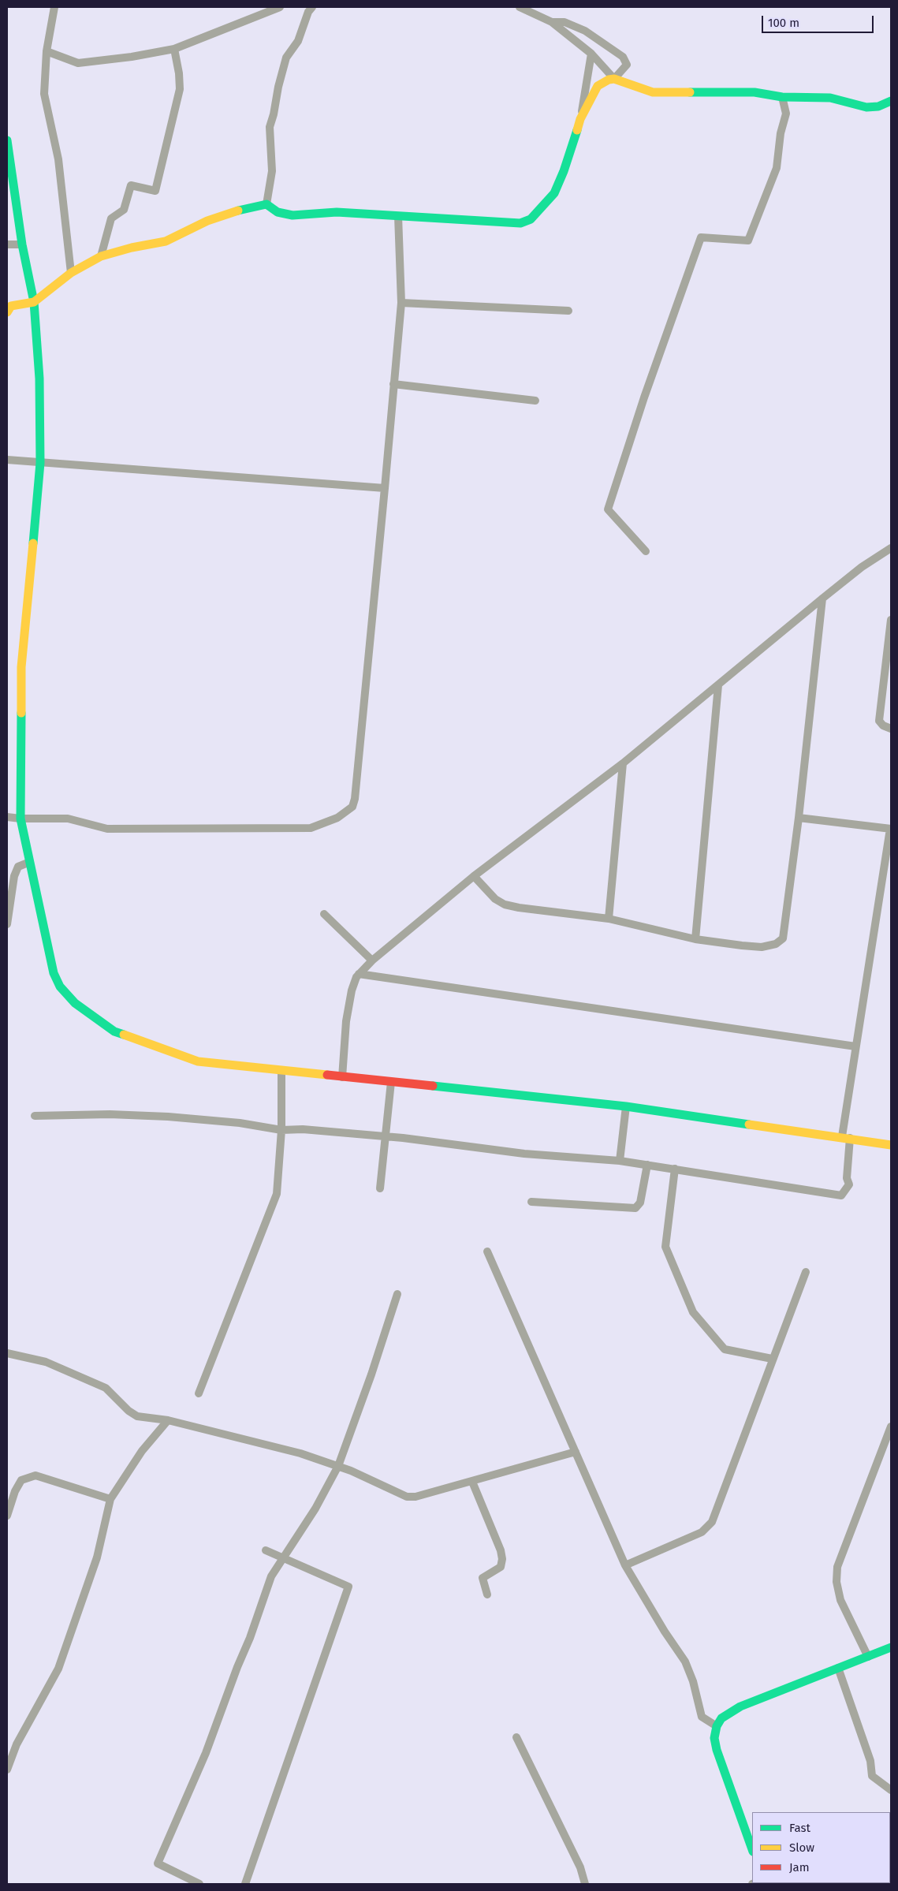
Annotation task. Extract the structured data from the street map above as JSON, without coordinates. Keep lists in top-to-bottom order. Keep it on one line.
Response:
{"legend":["Fast","Slow","Jam"],"scale_bar":"100 m"}
